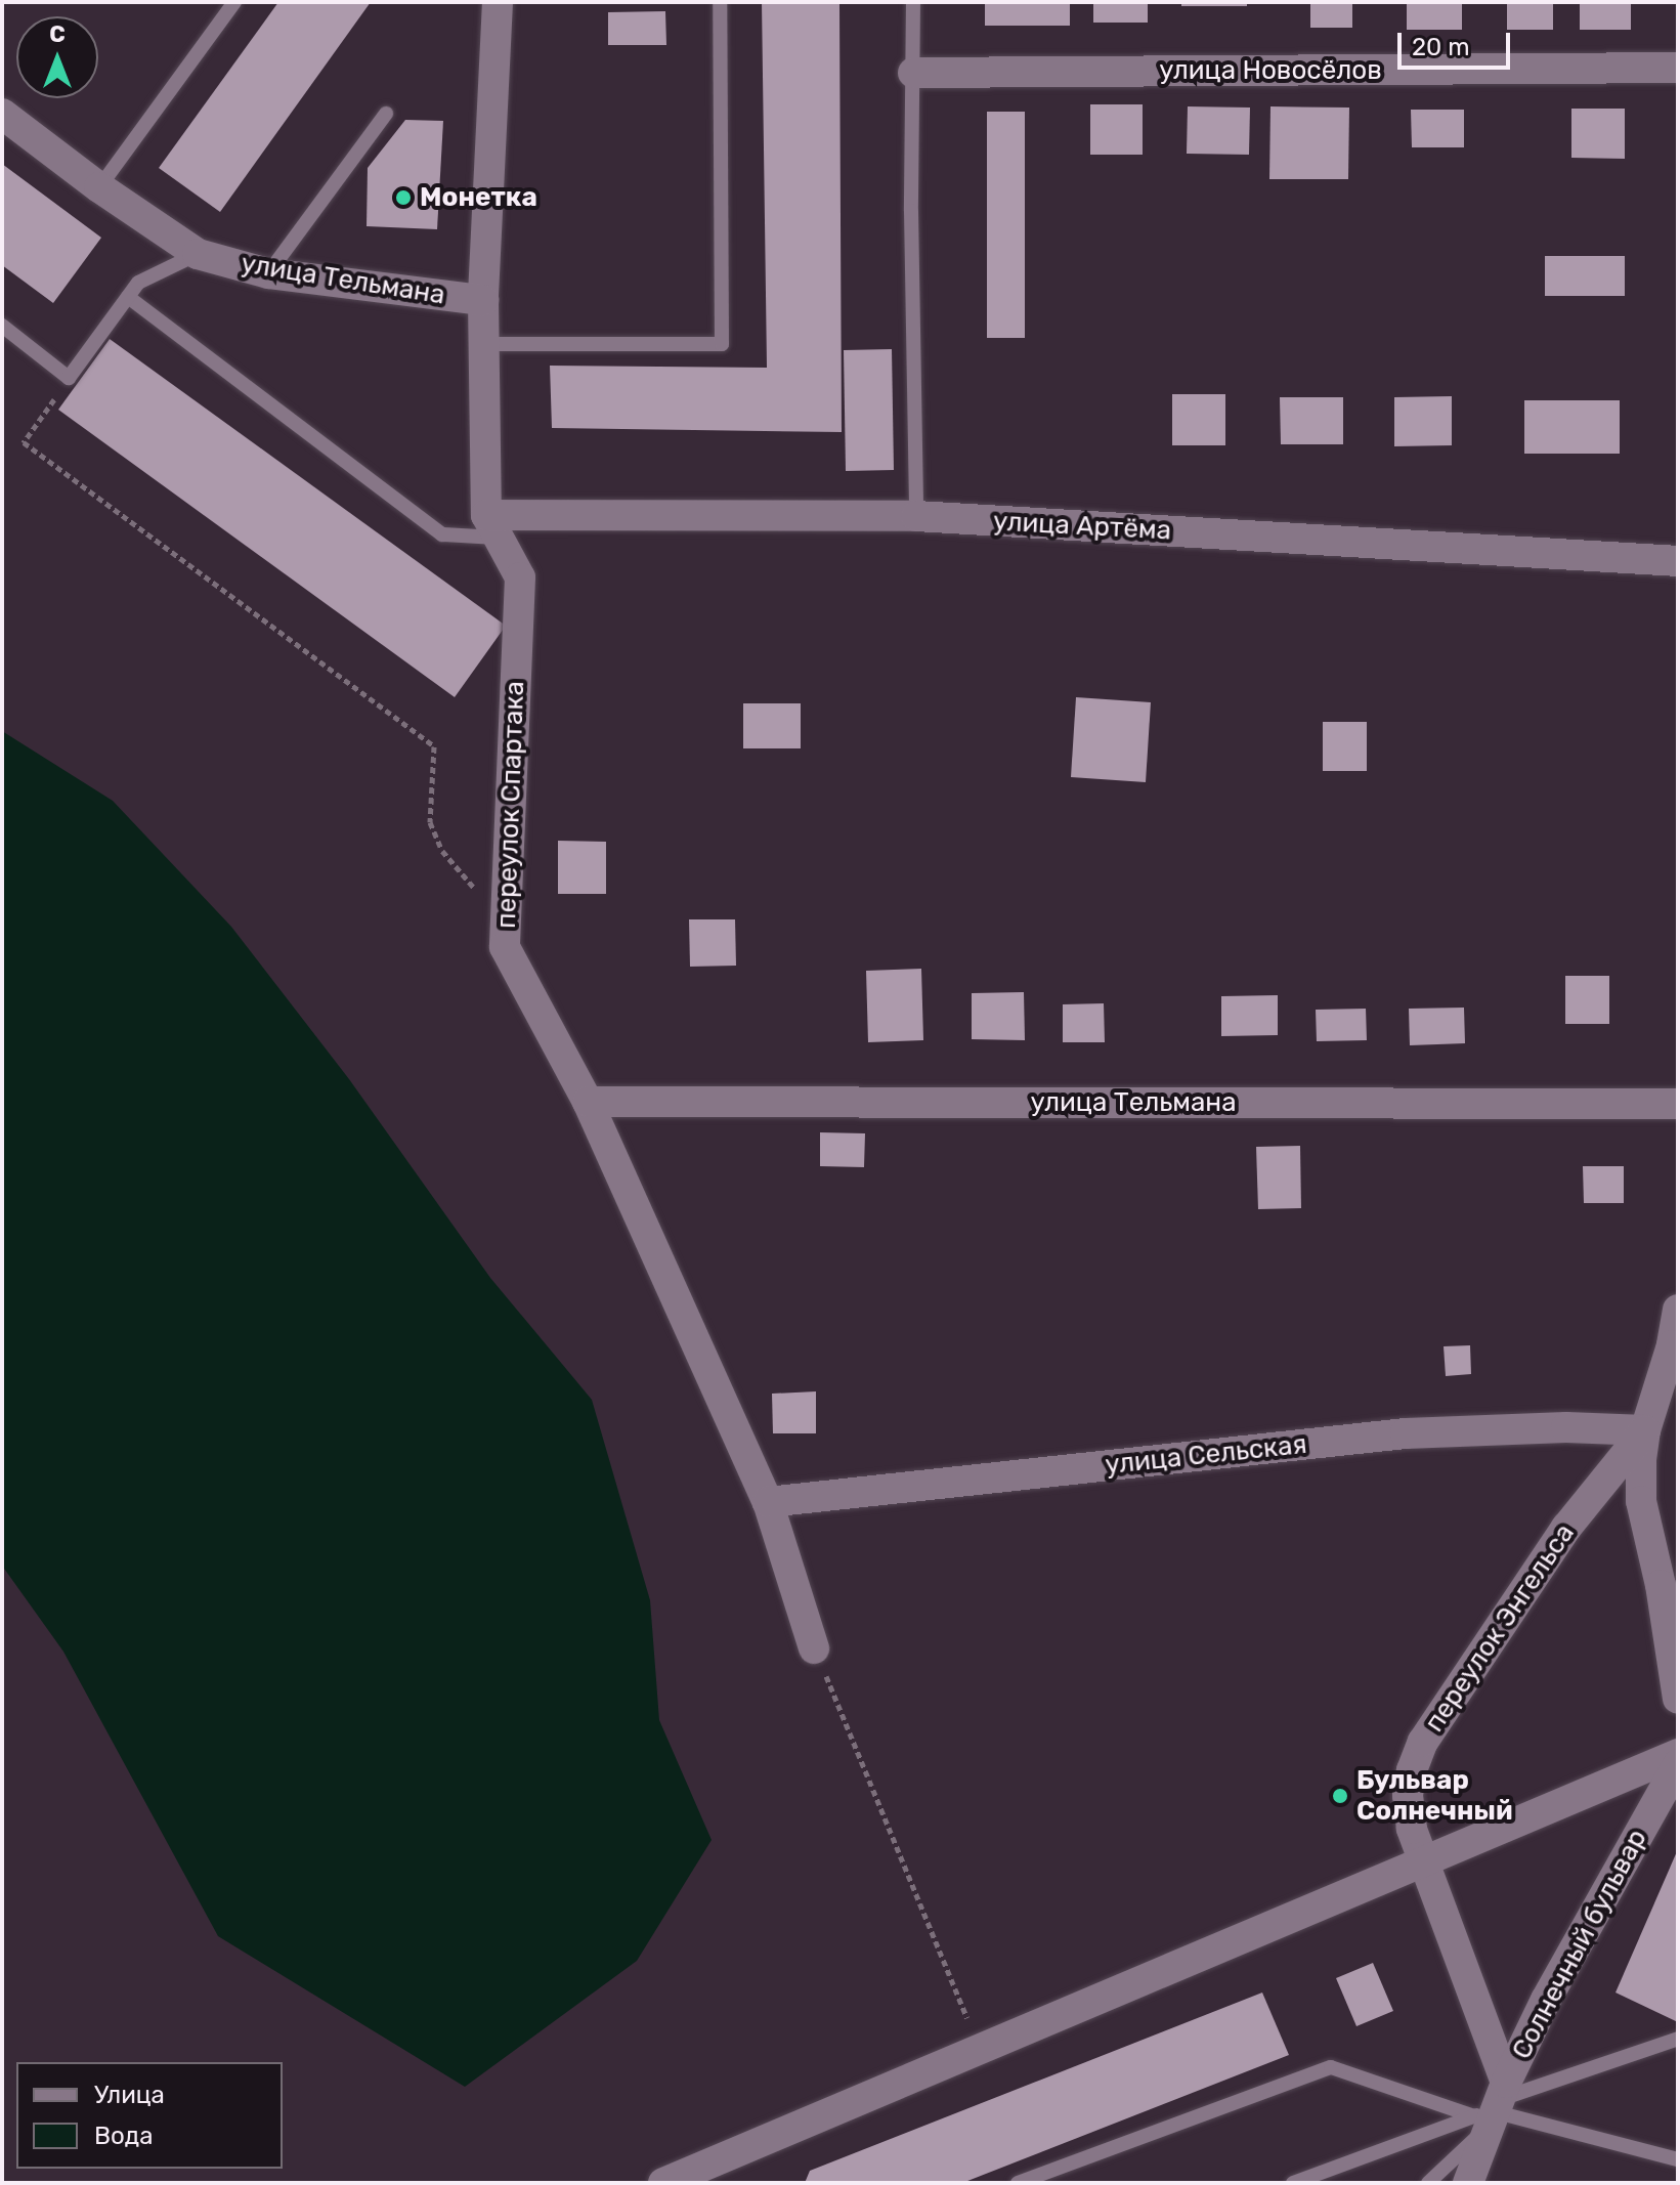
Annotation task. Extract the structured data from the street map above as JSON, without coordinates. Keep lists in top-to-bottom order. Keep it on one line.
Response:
{"streets":{"street":["улица Новосёлов","улица Тельмана","улица Артёма","переулок Спартака","улица Сельская","переулок Энгельса","Солнечный бульвар"]},"crossings":[["улица Тельмана","переулок Спартака"],["улица Артёма","переулок Спартака"],["переулок Спартака","улица Сельская"],["улица Сельская","переулок Энгельса"],["переулок Энгельса","Солнечный бульвар"]],"places":["Монетка","Бульвар Солнечный"],"legend":["Улица","Вода"],"scale_bar":"20 m","north":"top"}
